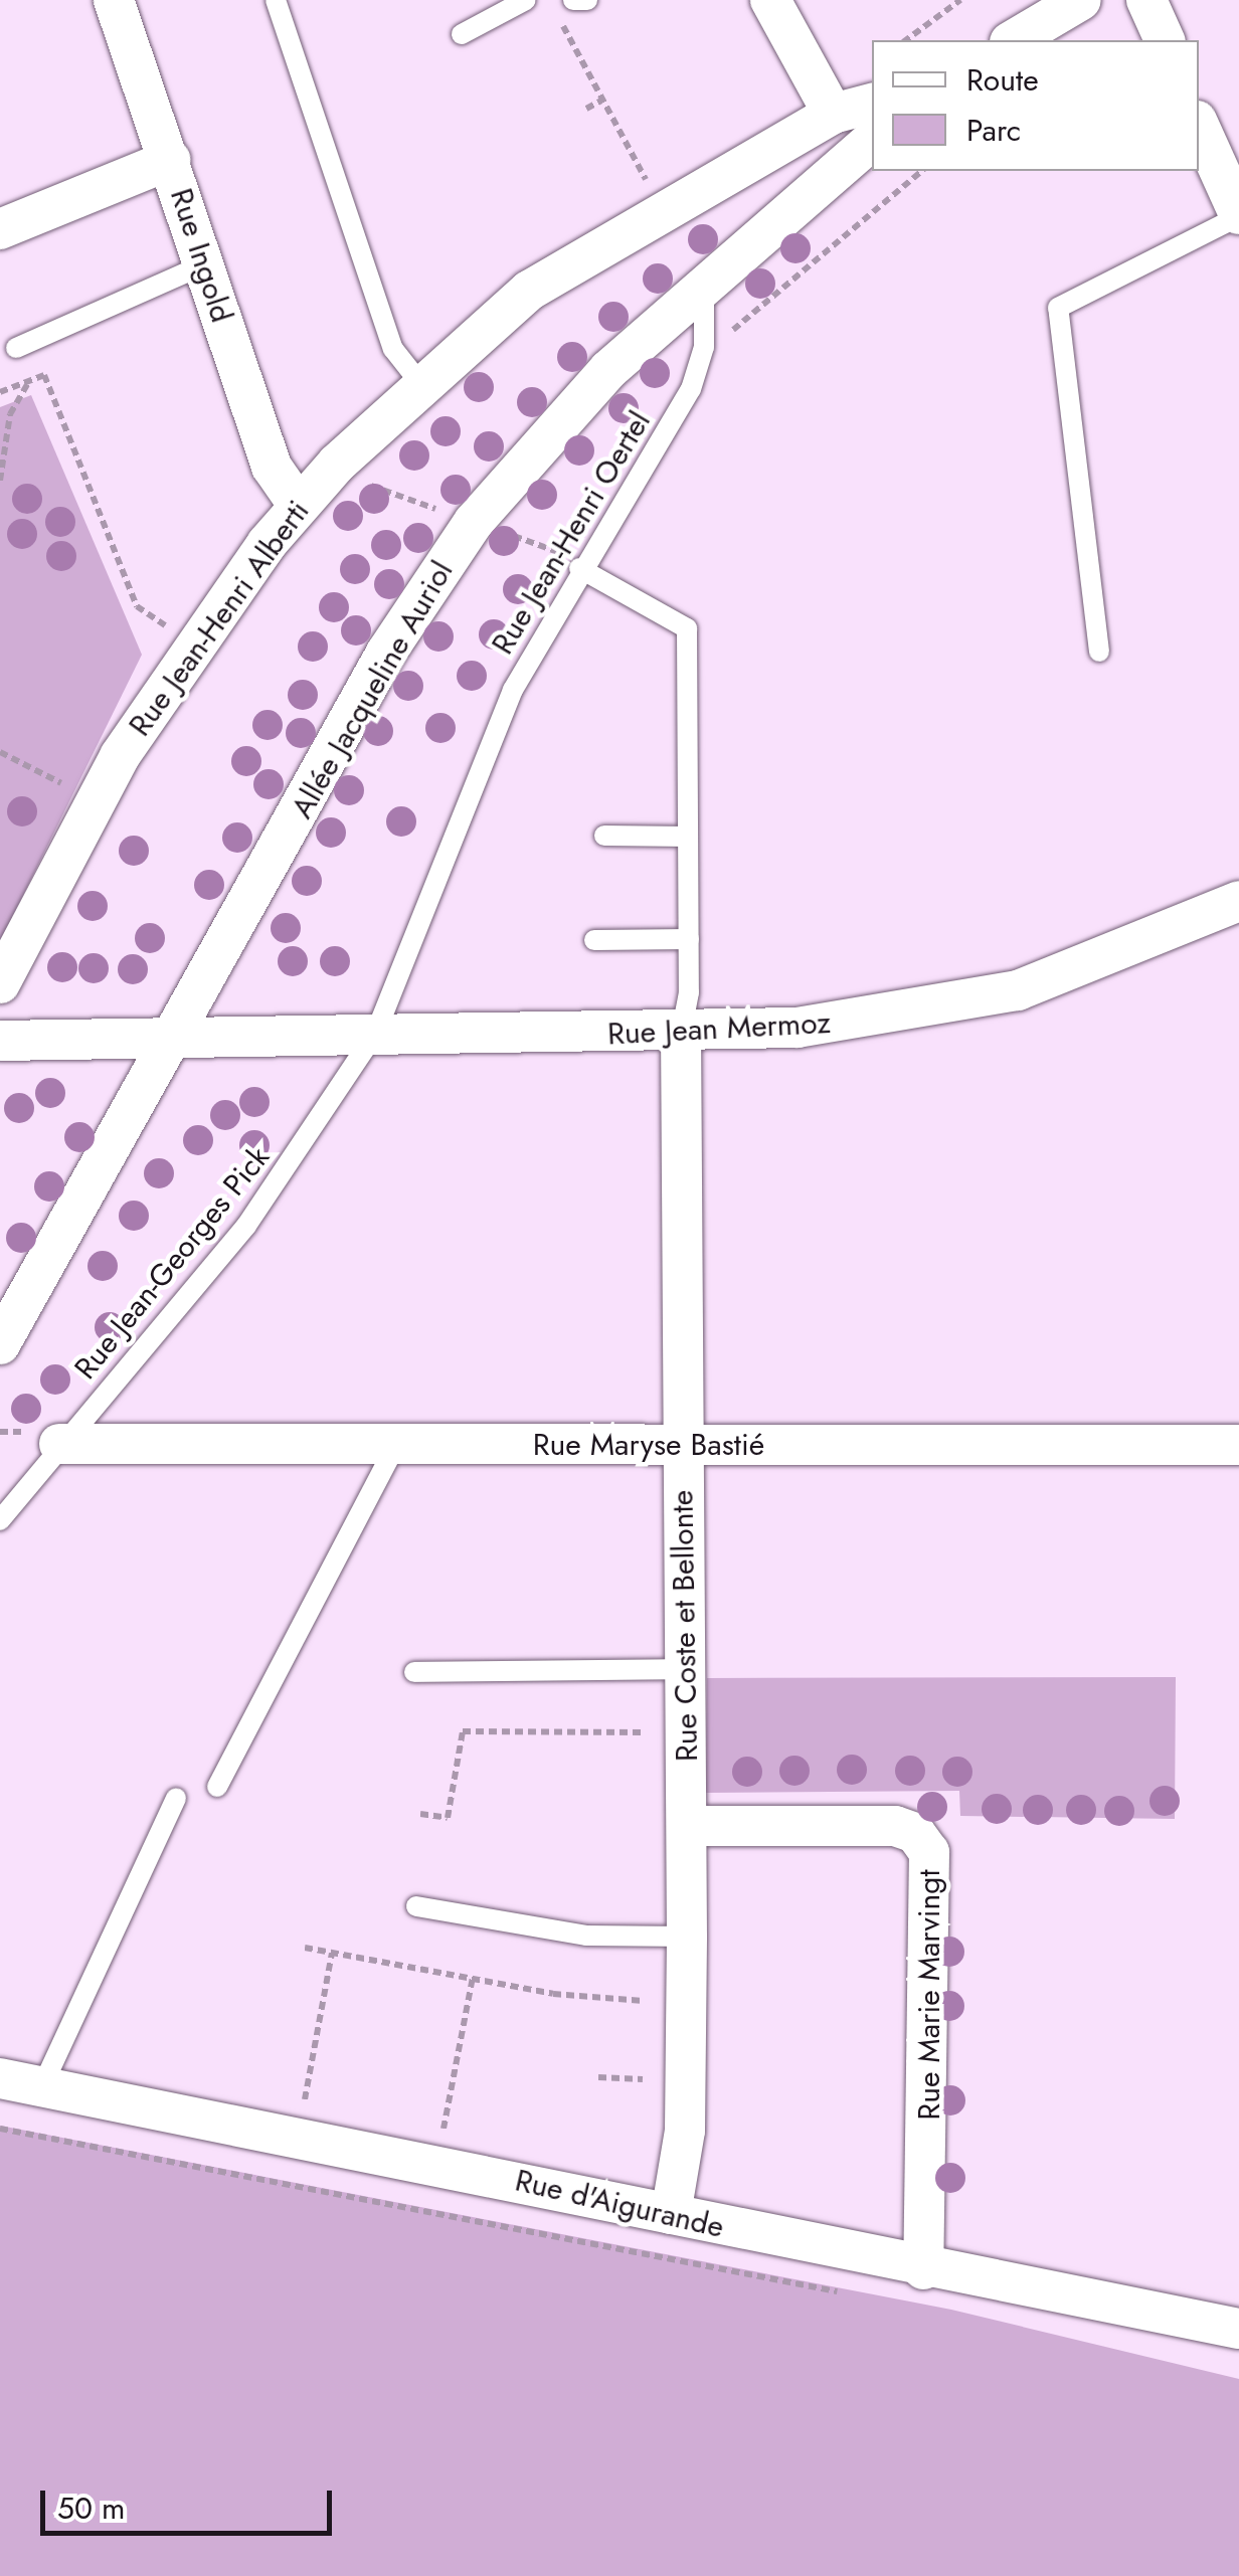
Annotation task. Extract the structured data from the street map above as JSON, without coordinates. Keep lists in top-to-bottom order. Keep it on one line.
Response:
{"streets":{"street":["Rue Ingold","Rue Jean-Henri Alberti","Allée Jacqueline Auriol","Rue Jean Mermoz","Rue Maryse Bastié","Rue Coste et Bellonte","Rue Marie Marvingt","Rue d'Aigurande"],"lane":["Rue Jean-Henri Oertel","Rue Jean-Georges Pick"]},"crossings":[["Rue Ingold","Rue Jean-Henri Alberti"],["Rue Jean-Henri Oertel","Allée Jacqueline Auriol"],["Rue Jean-Henri Oertel","Rue Jean Mermoz"],["Rue Jean-Henri Oertel","Rue Jean-Georges Pick"],["Allée Jacqueline Auriol","Rue Jean Mermoz"],["Rue Jean Mermoz","Rue Jean-Georges Pick"],["Rue Jean Mermoz","Rue Coste et Bellonte"],["Rue Jean-Georges Pick","Rue Maryse Bastié"],["Rue Maryse Bastié","Rue Coste et Bellonte"],["Rue Coste et Bellonte","Rue Marie Marvingt"],["Rue Coste et Bellonte","Rue d'Aigurande"],["Rue Marie Marvingt","Rue d'Aigurande"]],"legend":["Route","Parc"],"scale_bar":"50 m"}
